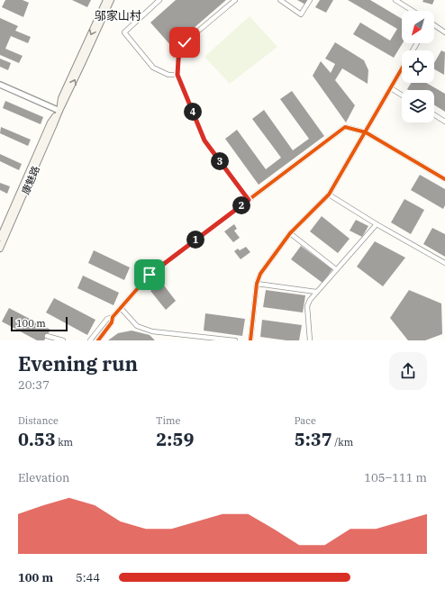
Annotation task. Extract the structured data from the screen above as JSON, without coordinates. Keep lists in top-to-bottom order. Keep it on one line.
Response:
{"streets":{"main road":["康魅路"]},"districts":["邬家山村"],"scale_bar":"100 m","north":"bottom left","page":{"pins":["4","3","2","1"],"scale":"100 m","heading":["Evening run","20:37"],"stats":[["Distance","0.53 km"],["Time","2:59"],["Pace","5:37 /km"]],"chart":["Elevation","105–111 m"],"list":[{"name":"100 m","note":"5:44"}]}}
